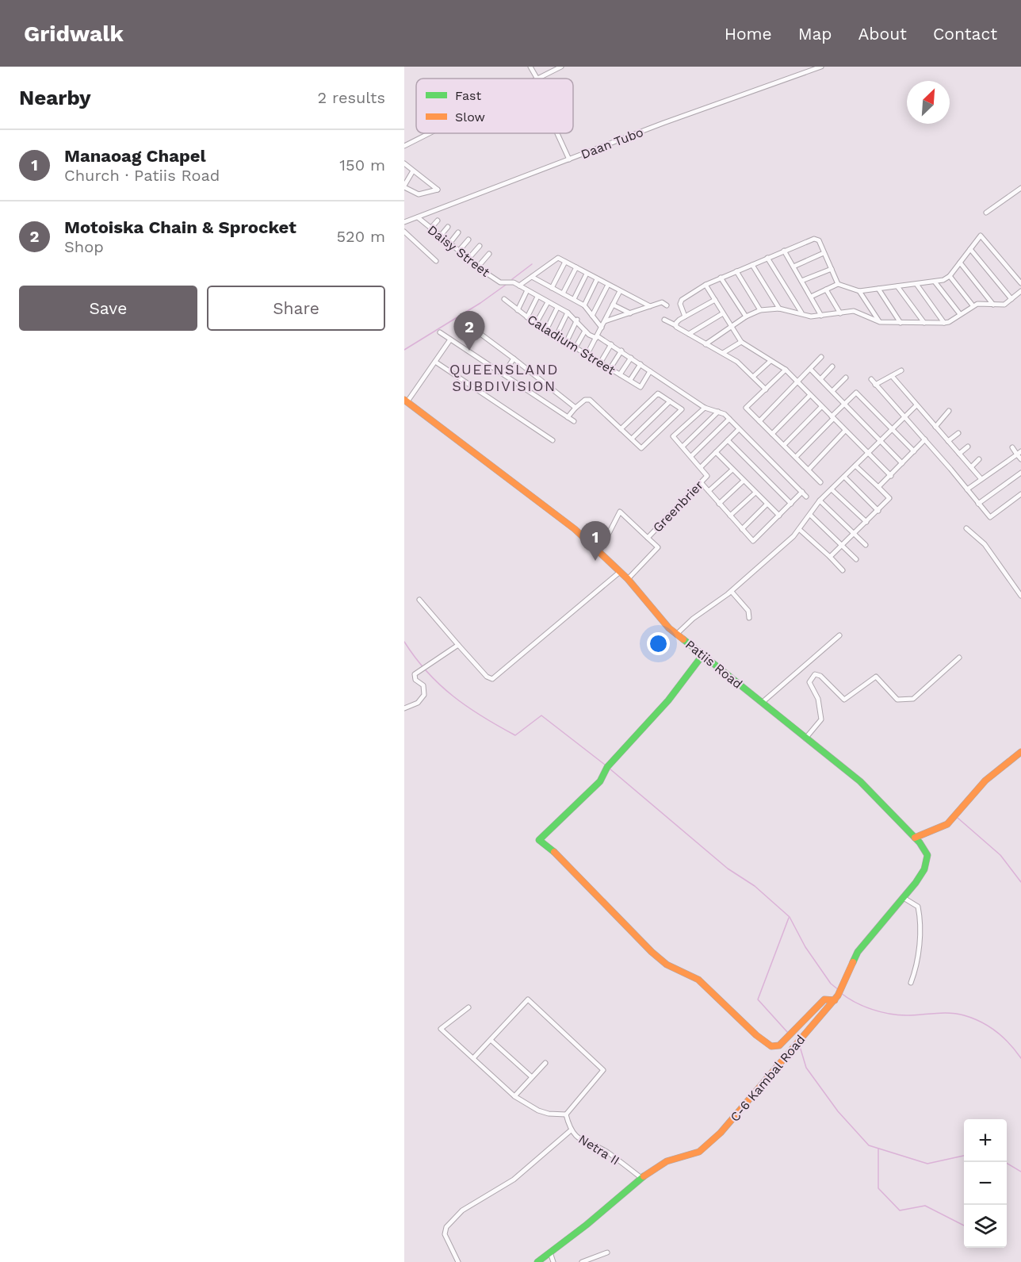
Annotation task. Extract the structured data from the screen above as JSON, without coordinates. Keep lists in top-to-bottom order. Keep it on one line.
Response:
{"streets":{"street":["Daan Tubo","Daisy Street","Caladium Street","Greenbrier","Patiis Road","C-6 Kambal Road","Netra II"]},"crossings":[["Daan Tubo","Daisy Street"],["Daisy Street","Caladium Street"],["Greenbrier","Patiis Road"],["Patiis Road","C-6 Kambal Road"],["C-6 Kambal Road","Netra II"]],"districts":["QUEENSLAND SUBDIVISION"],"legend":["Fast","Slow"],"north":"top right","page":{"header":"Gridwalk","nav":["Home","Map","About","Contact"],"heading":["Nearby","2 results"],"list":[{"mark":"1","name":"Manaoag Chapel","note":"Church · Patiis Road","value":"150 m"},{"mark":"2","name":"Motoiska Chain & Sprocket","note":"Shop","value":"520 m"}],"buttons":["Save","Share"],"pins":["2","1"],"map_buttons":["+","−"]}}
